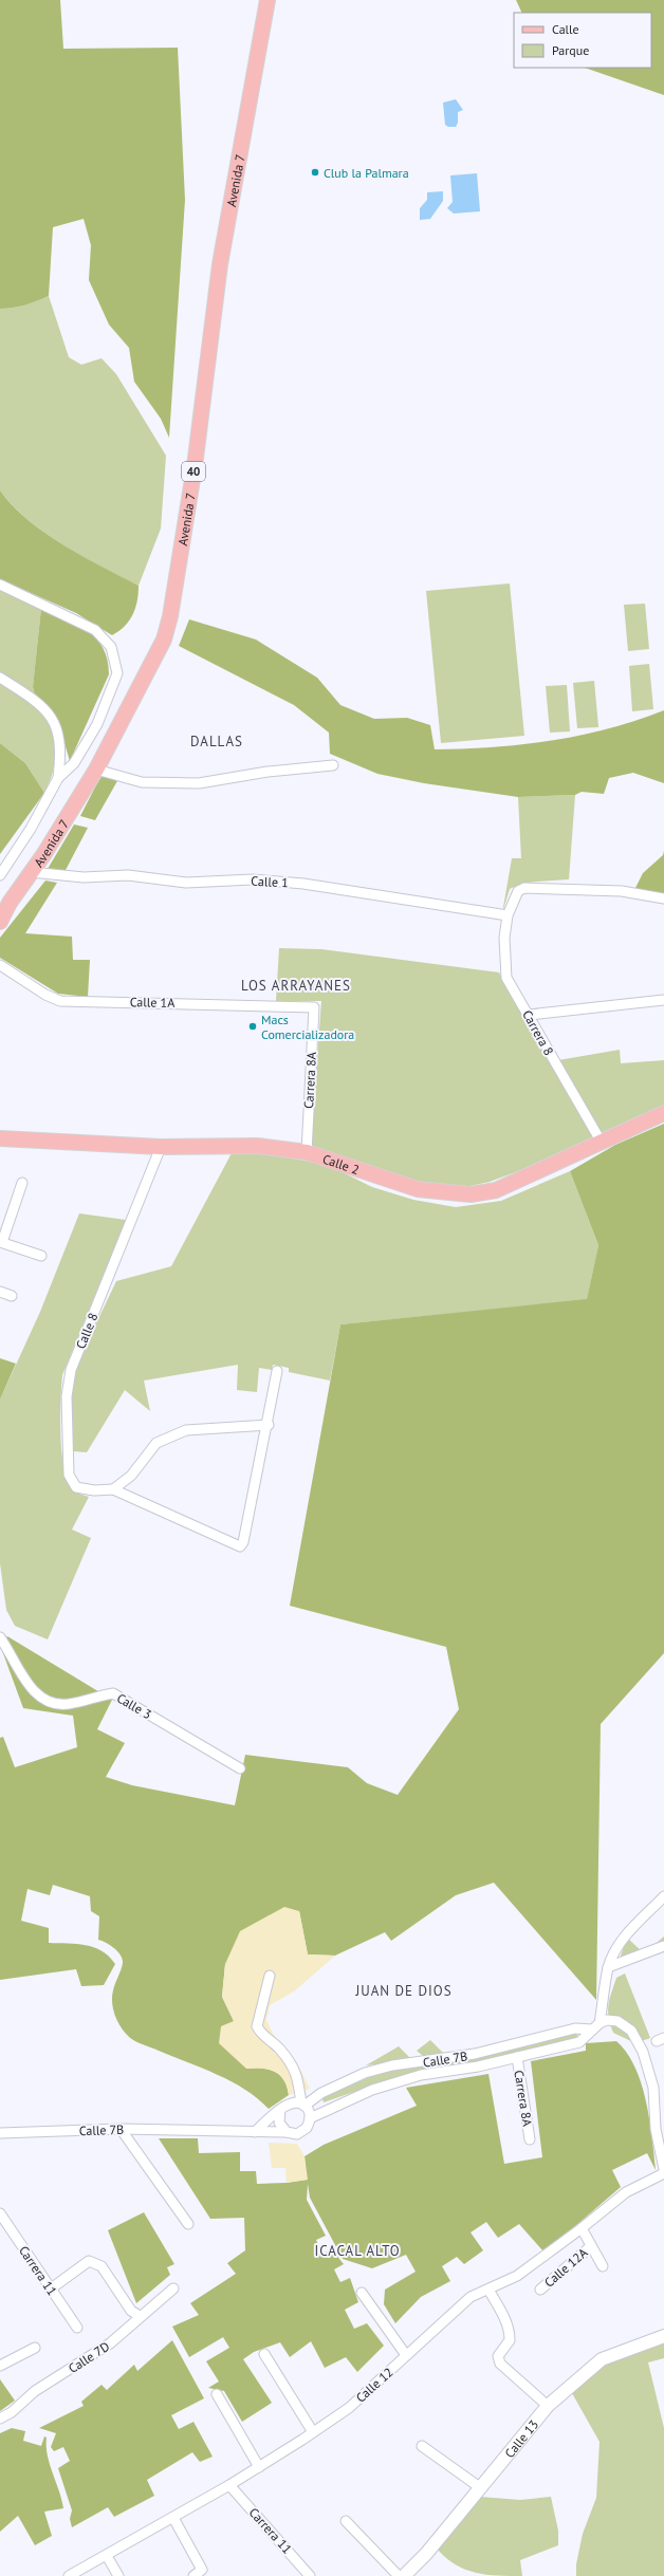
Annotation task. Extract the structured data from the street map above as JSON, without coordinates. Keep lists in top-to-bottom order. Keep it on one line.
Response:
{"streets":{"main road":["Avenida 7","40","Calle 2","Calle 13"],"street":["Calle 1","Calle 1A","Carrera 8","Carrera 8A","Calle 8","Calle 3","Calle 7B","Calle 12A","Carrera 11","Calle 7D","Calle 12"]},"crossings":[["Avenida 7","Calle 1"],["Calle 1","Carrera 8"],["Calle 1A","Carrera 8A"],["Carrera 8","Calle 2"],["Carrera 8A","Calle 2"],["Carrera 8A","Calle 7B"],["Calle 2","Calle 8"],["Carrera 11","Calle 12"]],"districts":["DALLAS","LOS ARRAYANES","JUAN DE DIOS","ICACAL ALTO"],"places":["Club la Palmara","Macs Comercializadora"],"legend":["Calle","Parque"]}
